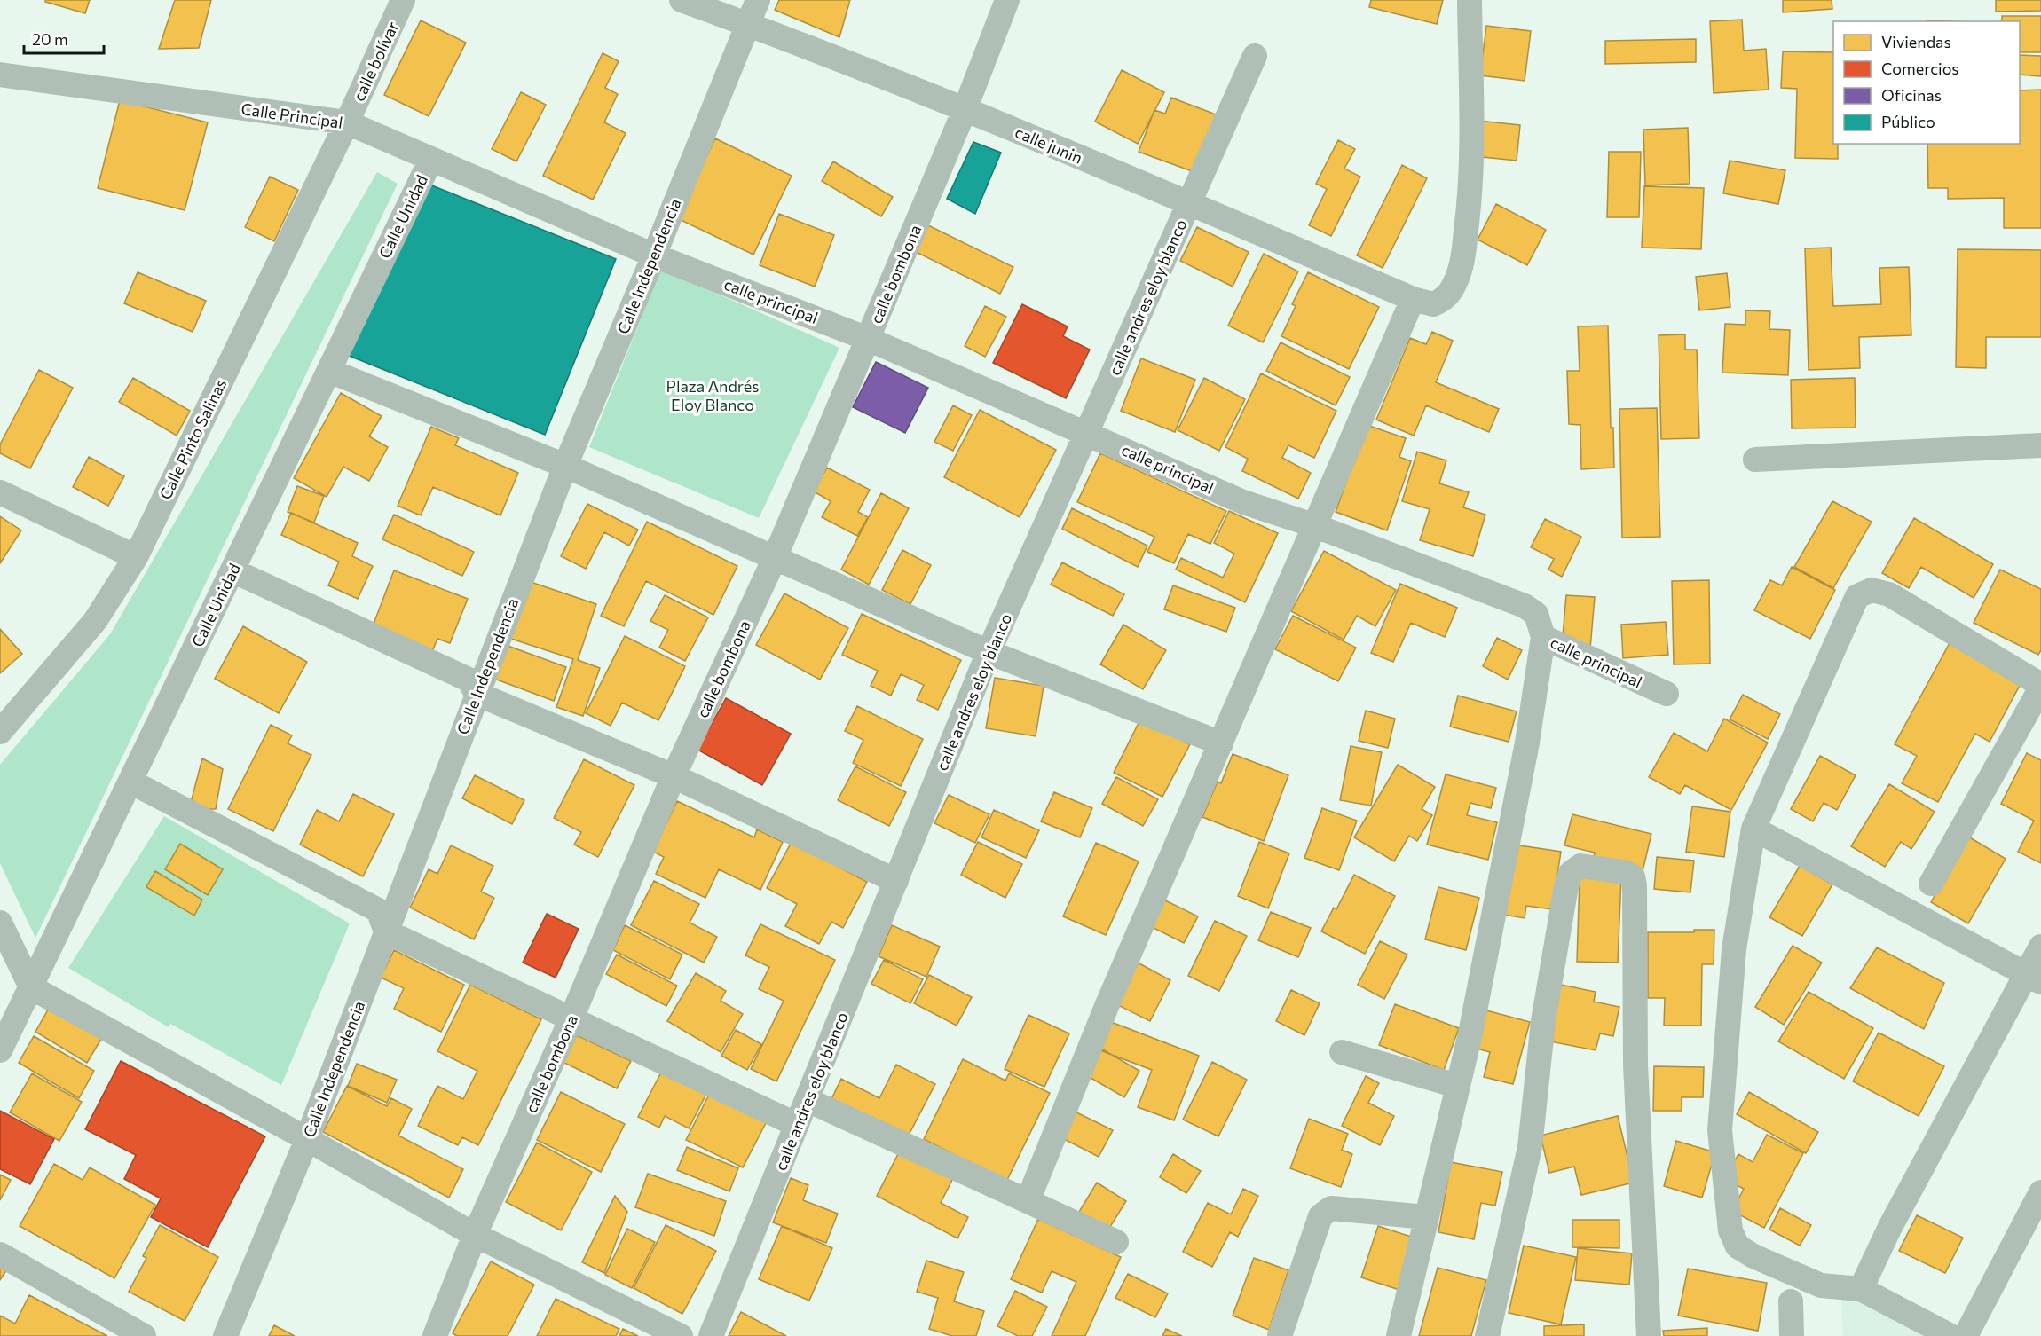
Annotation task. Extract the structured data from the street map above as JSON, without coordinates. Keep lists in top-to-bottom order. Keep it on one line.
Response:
{"streets":{"street":["calle bolívar","Calle Principal","calle junin","Calle Unidad","Calle Independencia","calle bombona","calle andres eloy blanco","calle principal","Calle Pinto Salinas"]},"crossings":[["calle bolívar","Calle Principal"],["calle bolívar","Calle Pinto Salinas"],["Calle Principal","Calle Unidad"],["Calle Principal","Calle Independencia"],["Calle Principal","calle principal"],["Calle Principal","Calle Pinto Salinas"],["calle junin","Calle Independencia"],["calle junin","calle bombona"],["calle junin","calle andres eloy blanco"],["Calle Independencia","calle principal"],["calle bombona","calle principal"],["calle andres eloy blanco","calle principal"]],"parks":["Plaza Andrés Eloy Blanco"],"legend":["Viviendas","Comercios","Oficinas","Público"],"scale_bar":"20 m"}
